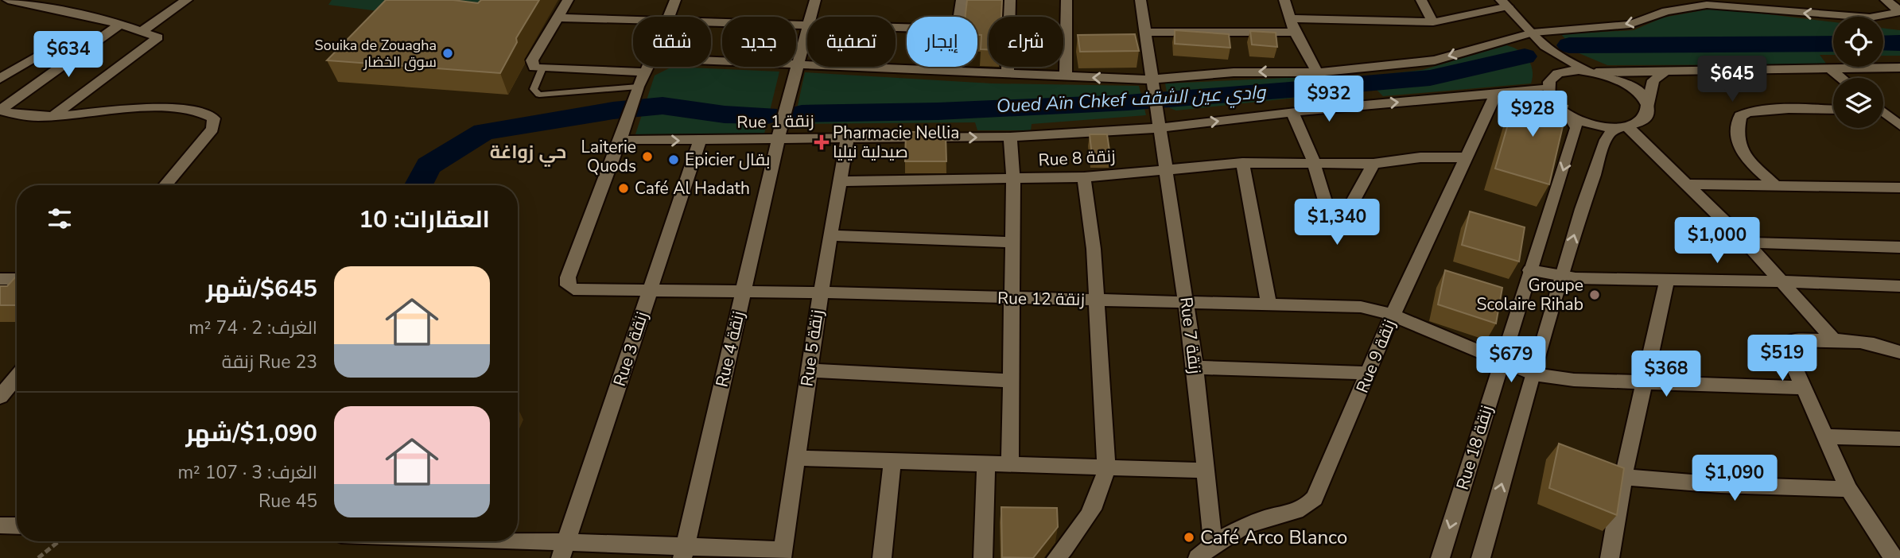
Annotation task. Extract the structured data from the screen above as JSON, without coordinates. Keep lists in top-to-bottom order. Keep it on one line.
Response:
{"streets":{"street":["Rue 1 زنقة","Rue 8 زنقة","Rue 12 زنقة","Rue 7 زنقة","Rue 5 زنقة","Rue 3 زنقة","Rue 4 زنقة","Rue 9 زنقة","Rue 18 زنقة"]},"crossings":[["Rue 1 زنقة","Rue 12 زنقة"],["Rue 1 زنقة","Rue 7 زنقة"],["Rue 1 زنقة","Rue 5 زنقة"],["Rue 1 زنقة","Rue 3 زنقة"],["Rue 1 زنقة","Rue 4 زنقة"],["Rue 1 زنقة","Rue 9 زنقة"],["Rue 8 زنقة","Rue 7 زنقة"],["Rue 8 زنقة","Rue 5 زنقة"],["Rue 8 زنقة","Rue 9 زنقة"],["Rue 12 زنقة","Rue 7 زنقة"],["Rue 12 زنقة","Rue 5 زنقة"],["Rue 12 زنقة","Rue 3 زنقة"],["Rue 12 زنقة","Rue 4 زنقة"],["Rue 12 زنقة","Rue 9 زنقة"],["Rue 12 زنقة","Rue 18 زنقة"],["Rue 7 زنقة","Rue 9 زنقة"]],"districts":["حي زواغة"],"water":["Oued Aïn Chkef وادي عين الشقف"],"places":{"other":["Souika de Zouagha سوق الخضار","Laiterie Quods","Epicier بقال","Café Al Hadath","Groupe Scolaire Rihab","Café Arco Blanco"],"health":["Pharmacie Nellia صيدلية نيليا"]},"page":{"chip":["شراء","إيجار","تصفية","جديد","شقة"],"price":["$634","$645","$932","$928","$1,340","$1,000","$519","$679","$368","$1,090"],"heading":"العقارات: 10","list":[{"name":"$645/شهر","note":"الغرف: 2 · 74 m² · Rue 23 زنقة"},{"name":"$1,090/شهر","note":"الغرف: 3 · 107 m² · Rue 45"}]}}
